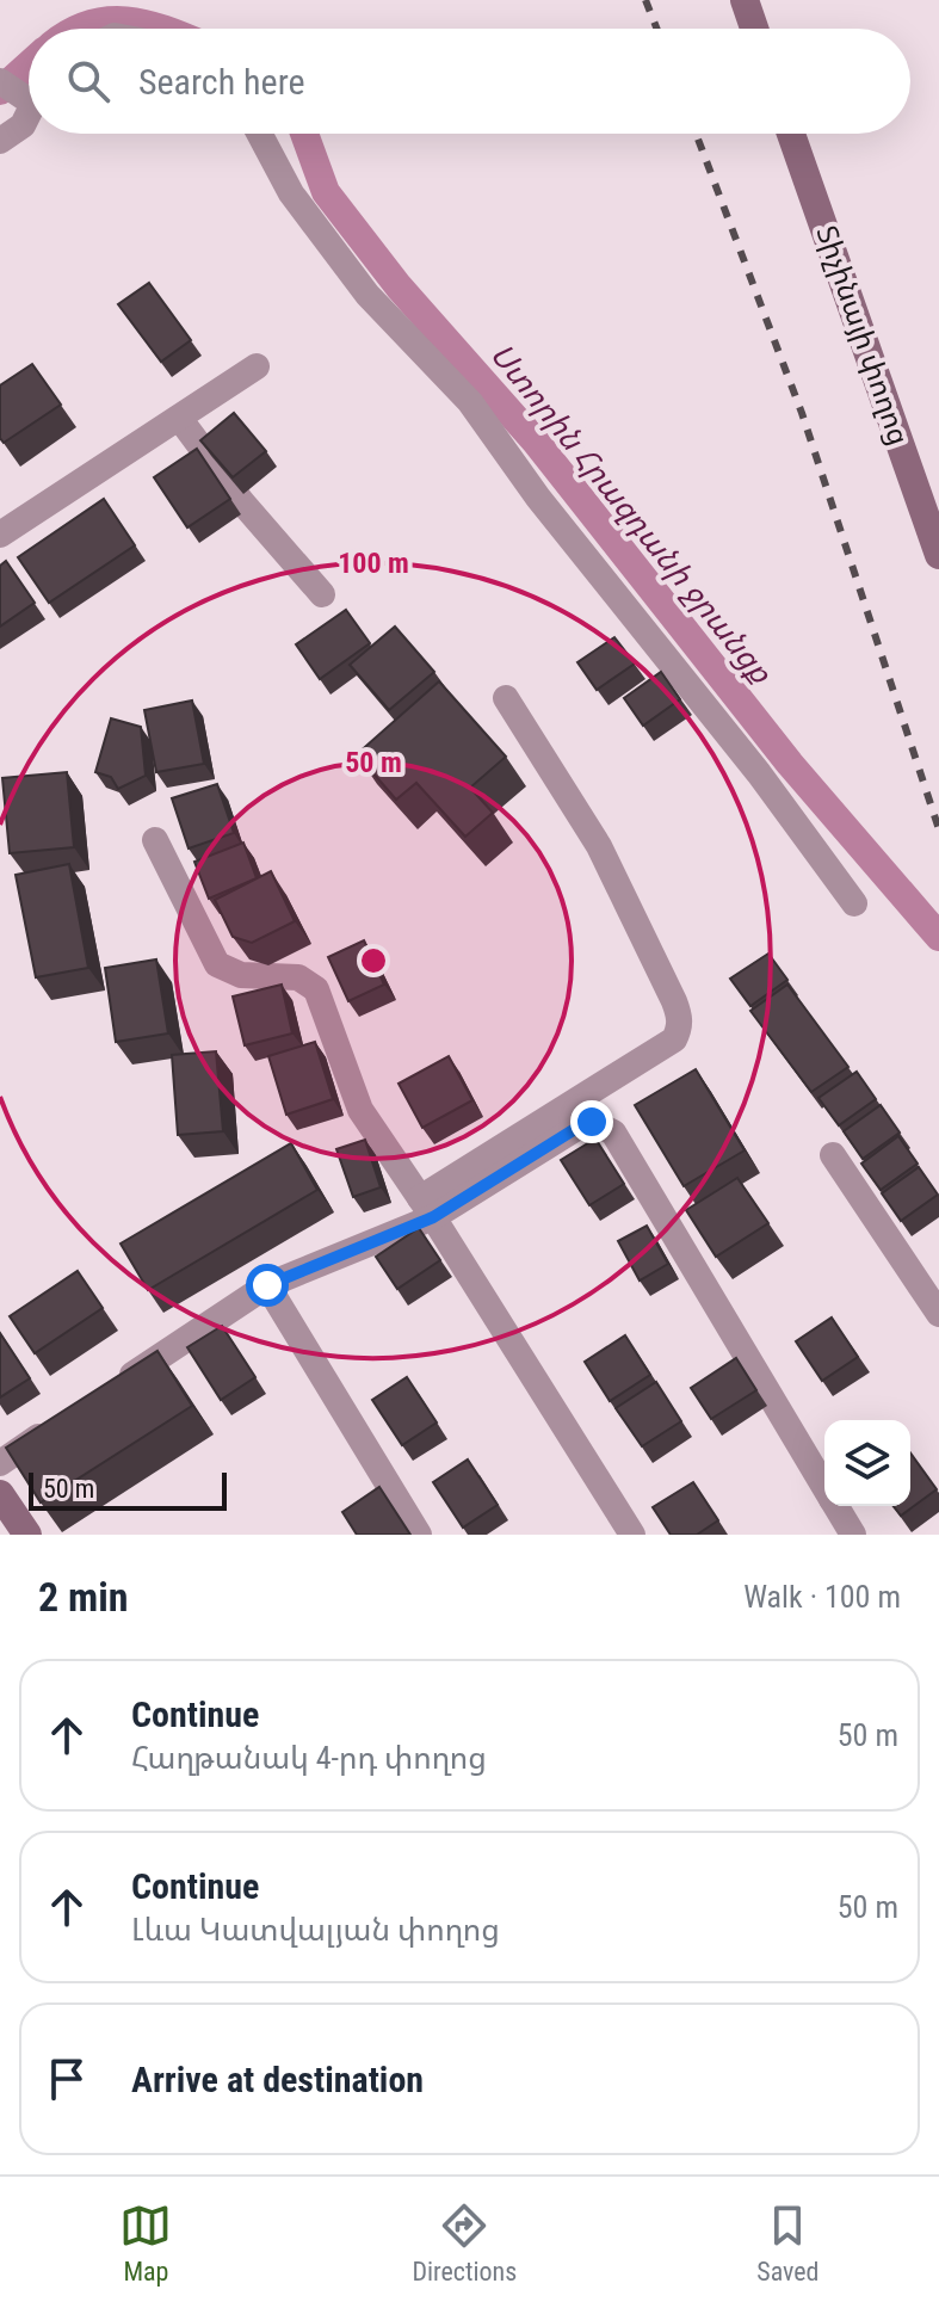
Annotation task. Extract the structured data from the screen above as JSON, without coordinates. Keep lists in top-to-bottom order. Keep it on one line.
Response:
{"streets":{"street":["Տիչինայի փողոց"]},"water":["Ստորին Հրազդանի ջրանցք"],"scale_bar":"50 m","page":{"search":"Search here","scale":"50 m","heading":["2 min","Walk · 100 m"],"list":[["Continue","Հաղթանակ 4-րդ փողոց","50 m"],["Continue","Լևա Կատվալյան փողոց","50 m"],"Arrive at destination"],"nav":["Map","Directions","Saved"]},"rings":["100 m","50 m"]}
